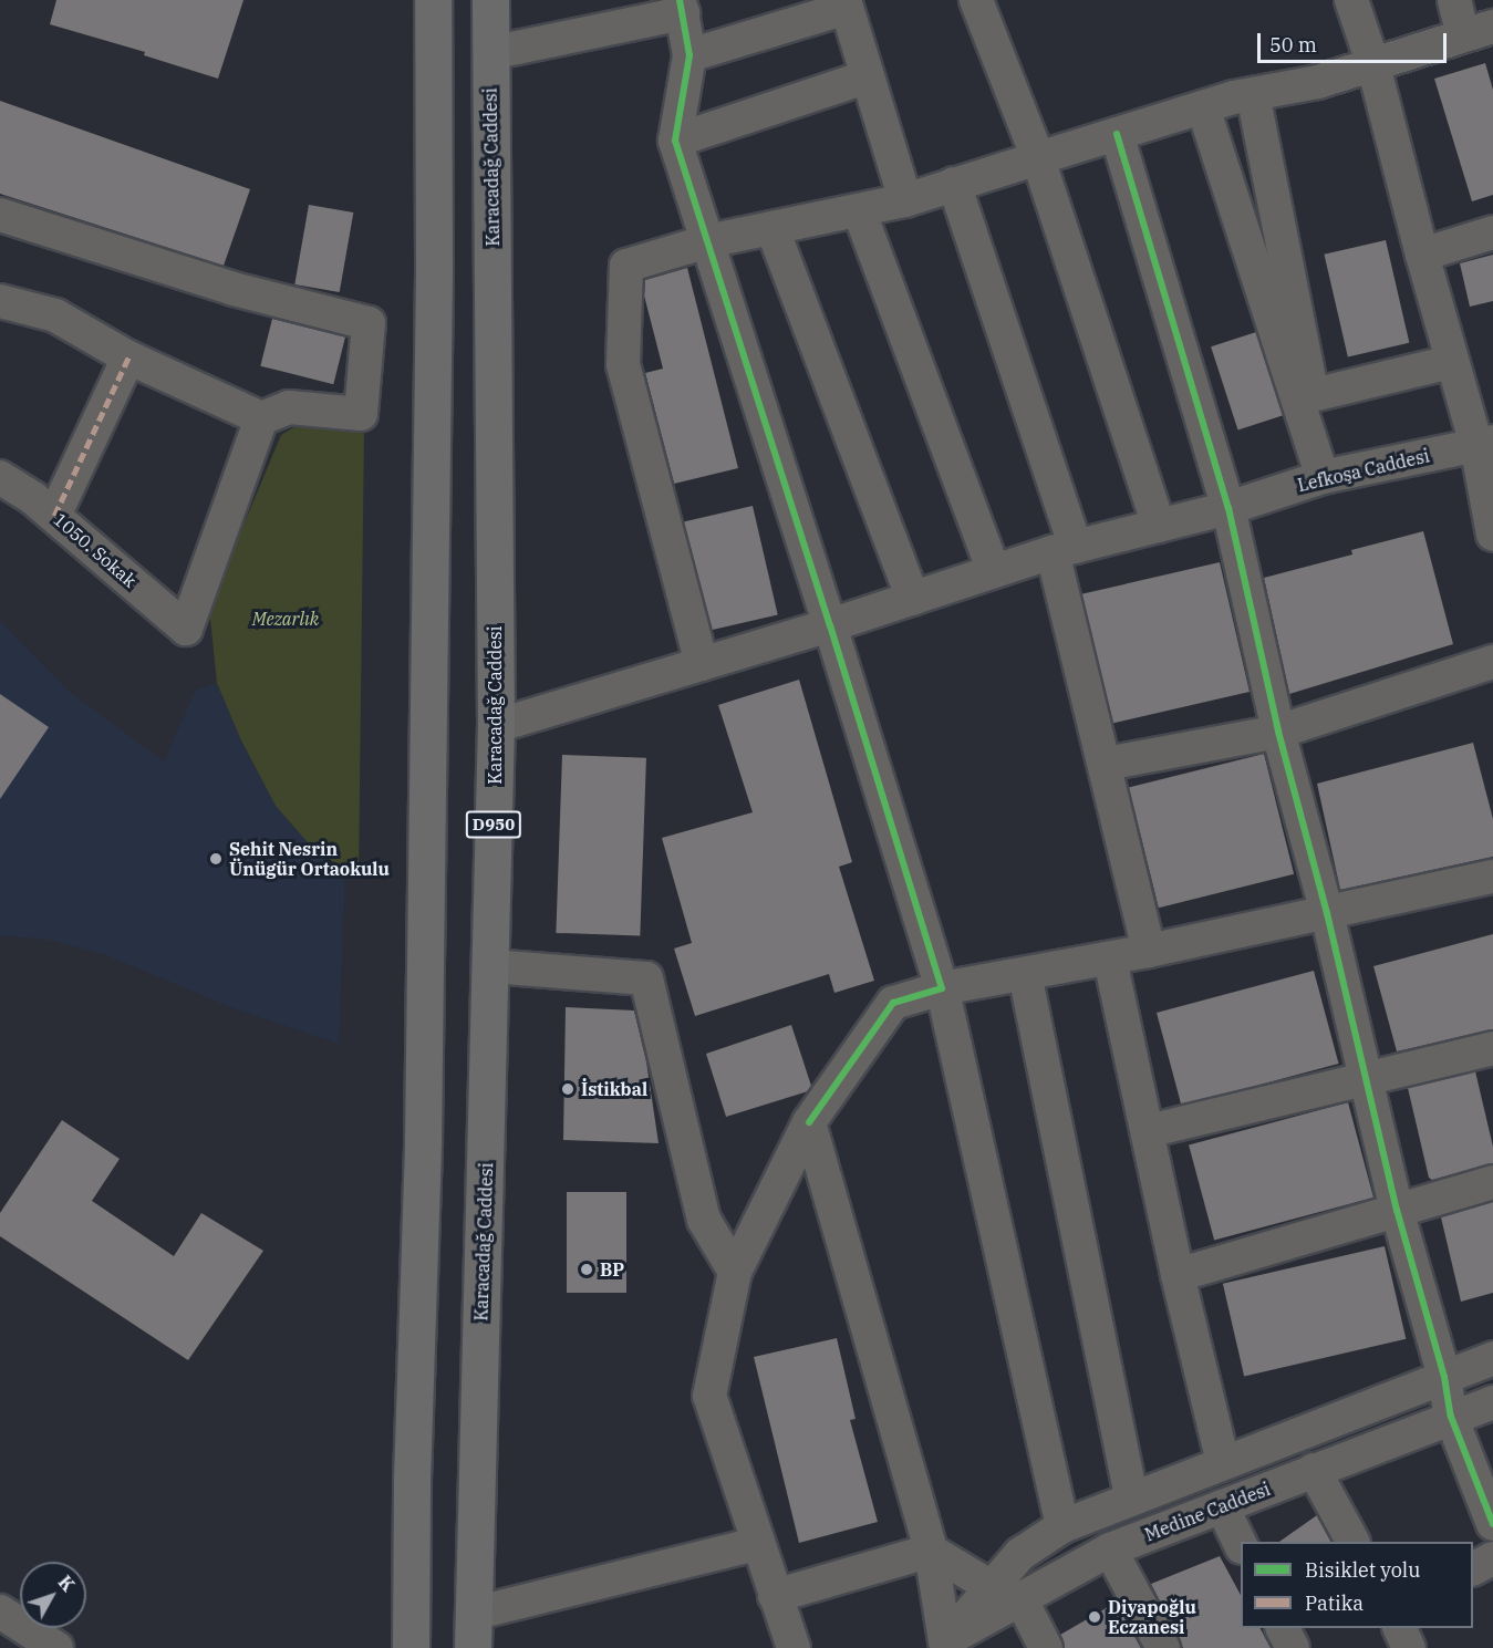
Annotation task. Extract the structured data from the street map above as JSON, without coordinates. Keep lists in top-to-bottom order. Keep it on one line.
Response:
{"streets":{"highway":["Karacadağ Caddesi","D950"],"street":["Lefkoşa Caddesi","1050. Sokak","Medine Caddesi"]},"crossings":[["Karacadağ Caddesi","Lefkoşa Caddesi"]],"parks":["Mezarlık"],"places":["Şehit Nesrin Ünügür Ortaokulu","İstikbal","BP","Diyapoğlu Eczanesi"],"legend":["Bisiklet yolu","Patika"],"scale_bar":"50 m","north":"top right"}
